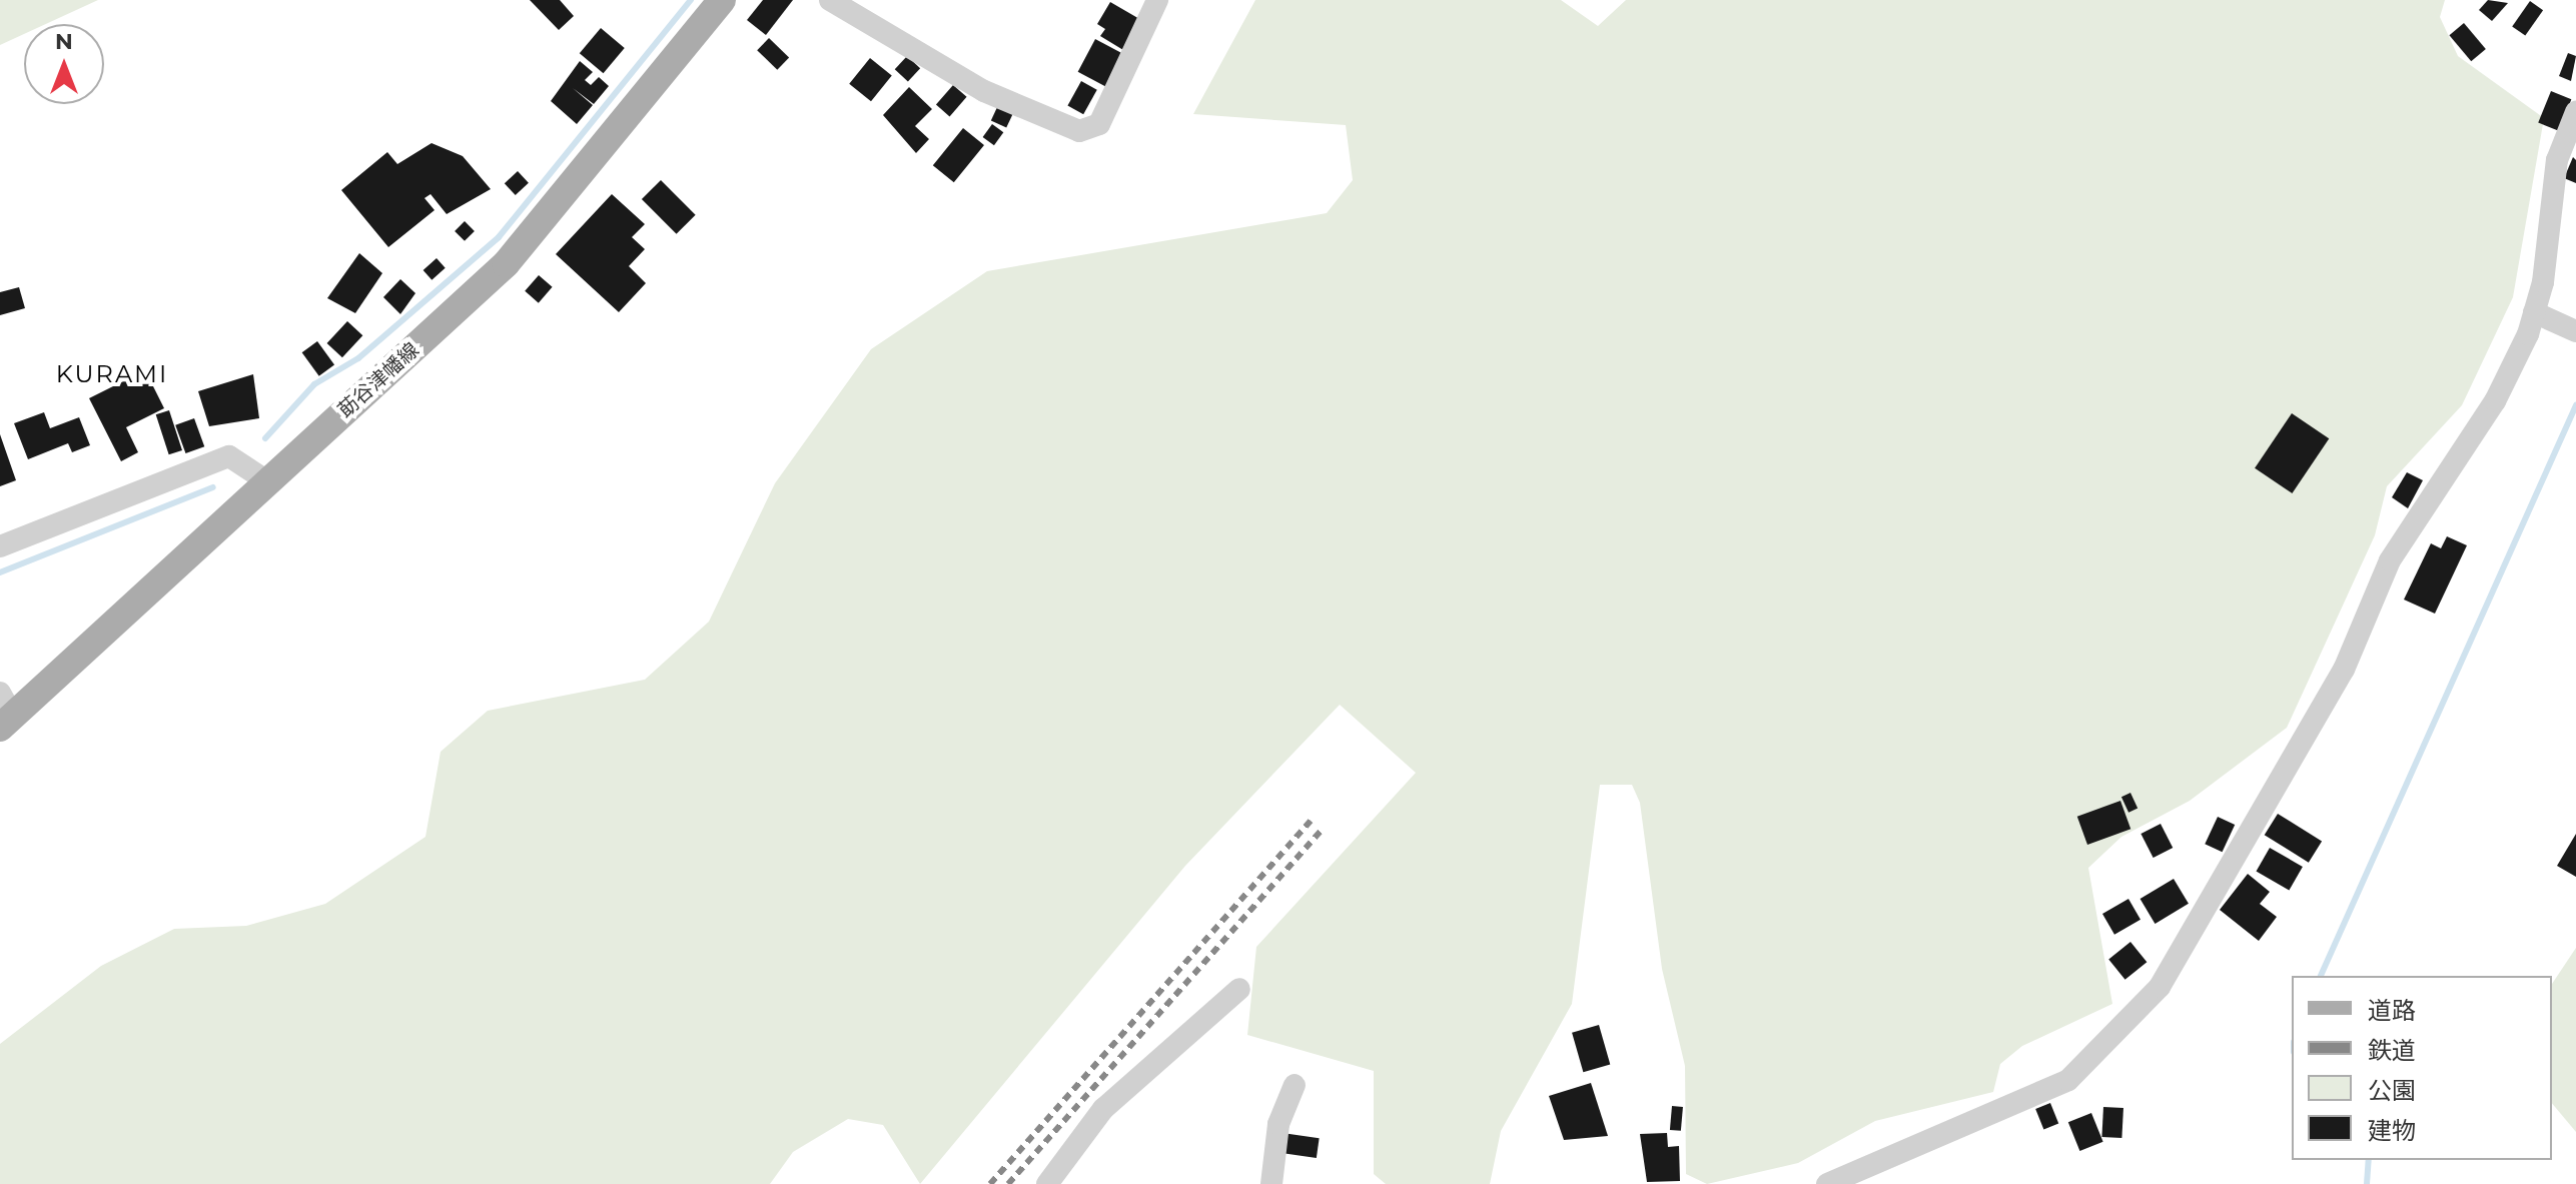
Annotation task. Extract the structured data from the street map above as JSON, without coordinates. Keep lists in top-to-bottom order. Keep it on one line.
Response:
{"streets":{"main road":["莇谷津幡線"]},"districts":["KURAMI"],"legend":["道路","鉄道","公園","建物"],"north":"top"}
